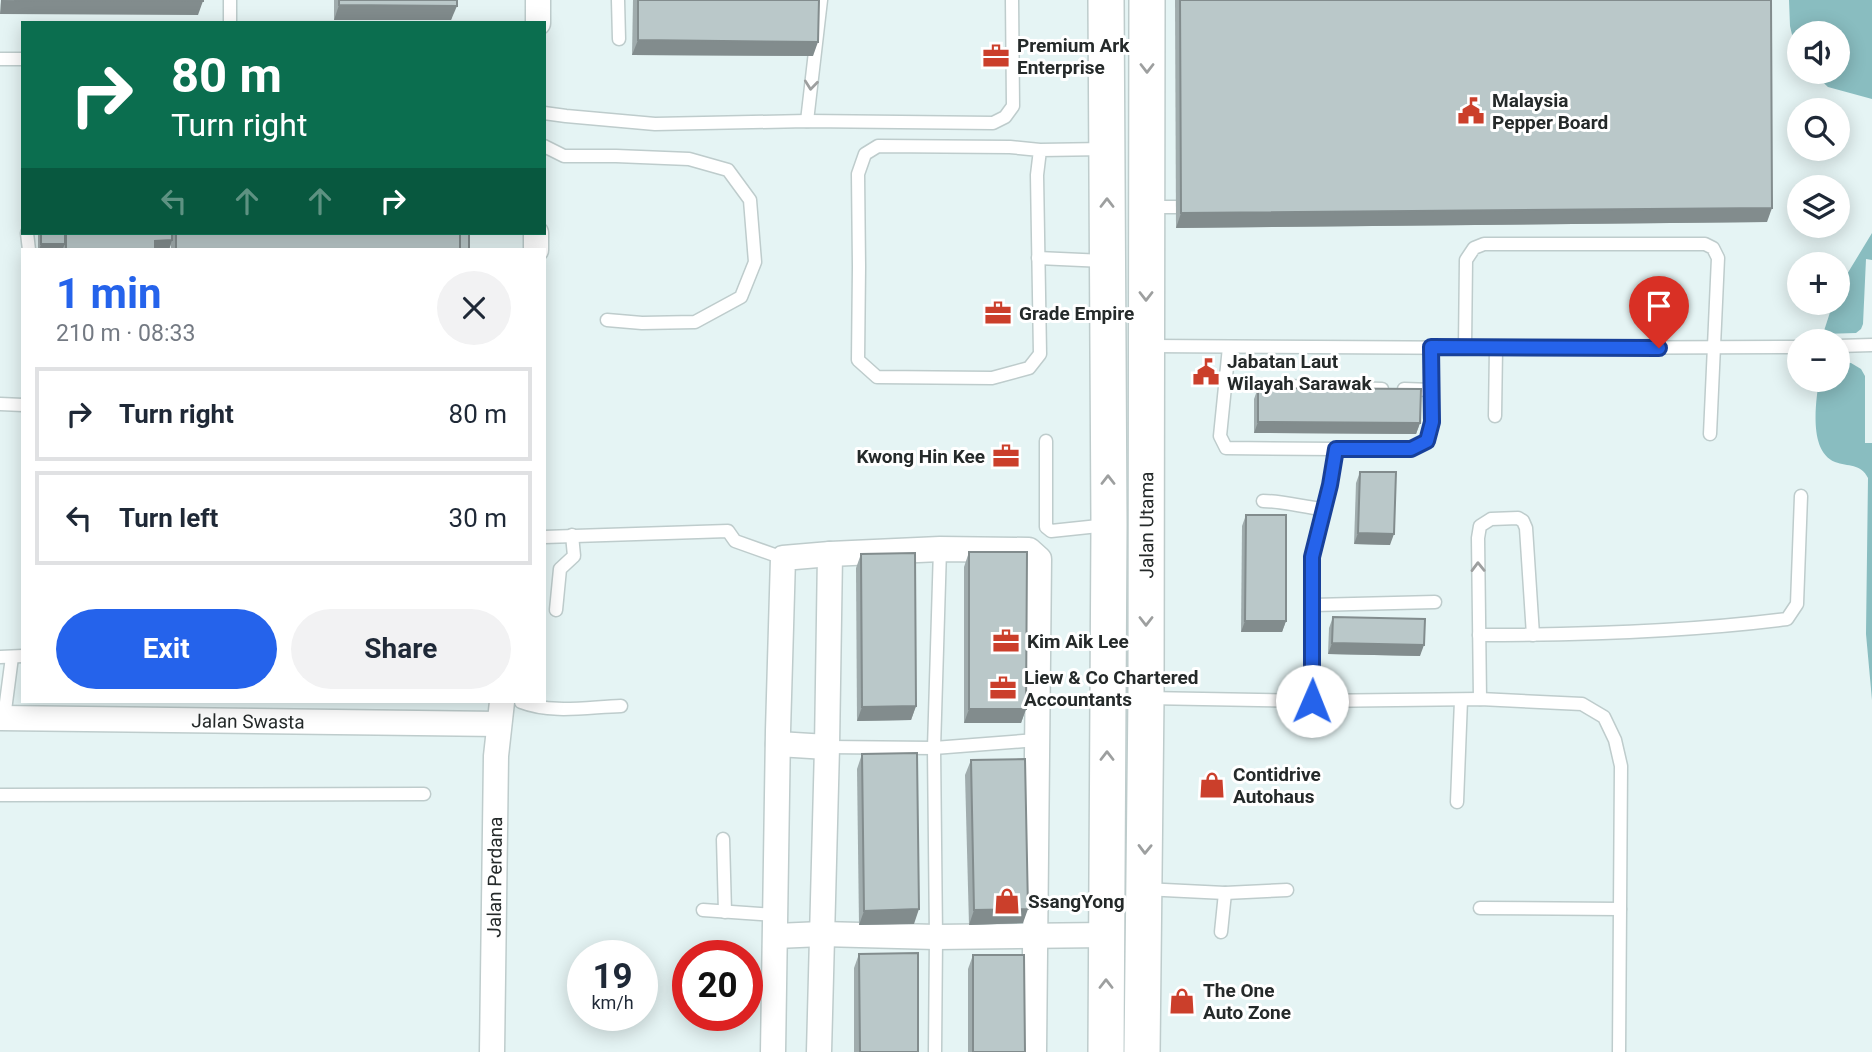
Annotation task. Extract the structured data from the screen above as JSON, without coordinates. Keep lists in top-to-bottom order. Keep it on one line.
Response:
{"streets":{"main road":["Jalan Utama"],"street":["Jalan Swasta","Jalan Perdana"]},"crossings":[["Jalan Swasta","Jalan Perdana"]],"places":{"office":["Premium Ark Enterprise","Grade Empire","Kwong Hin Kee","Kim Aik Lee","Liew & Co Chartered Accountants"],"public building":["Malaysia Pepper Board","Jabatan Laut Wilayah Sarawak"],"shop":["Contidrive Autohaus","SsangYong","The One Auto Zone"]},"page":{"map_buttons":["+","−"],"turn":["80 m","Turn right"],"heading":["1 min","210 m · 08:33"],"list":[{"name":"Turn right","value":"80 m"},{"name":"Turn left","value":"30 m"}],"buttons":["Exit","Share"],"speed":"19 km/h","limit":"20"}}
